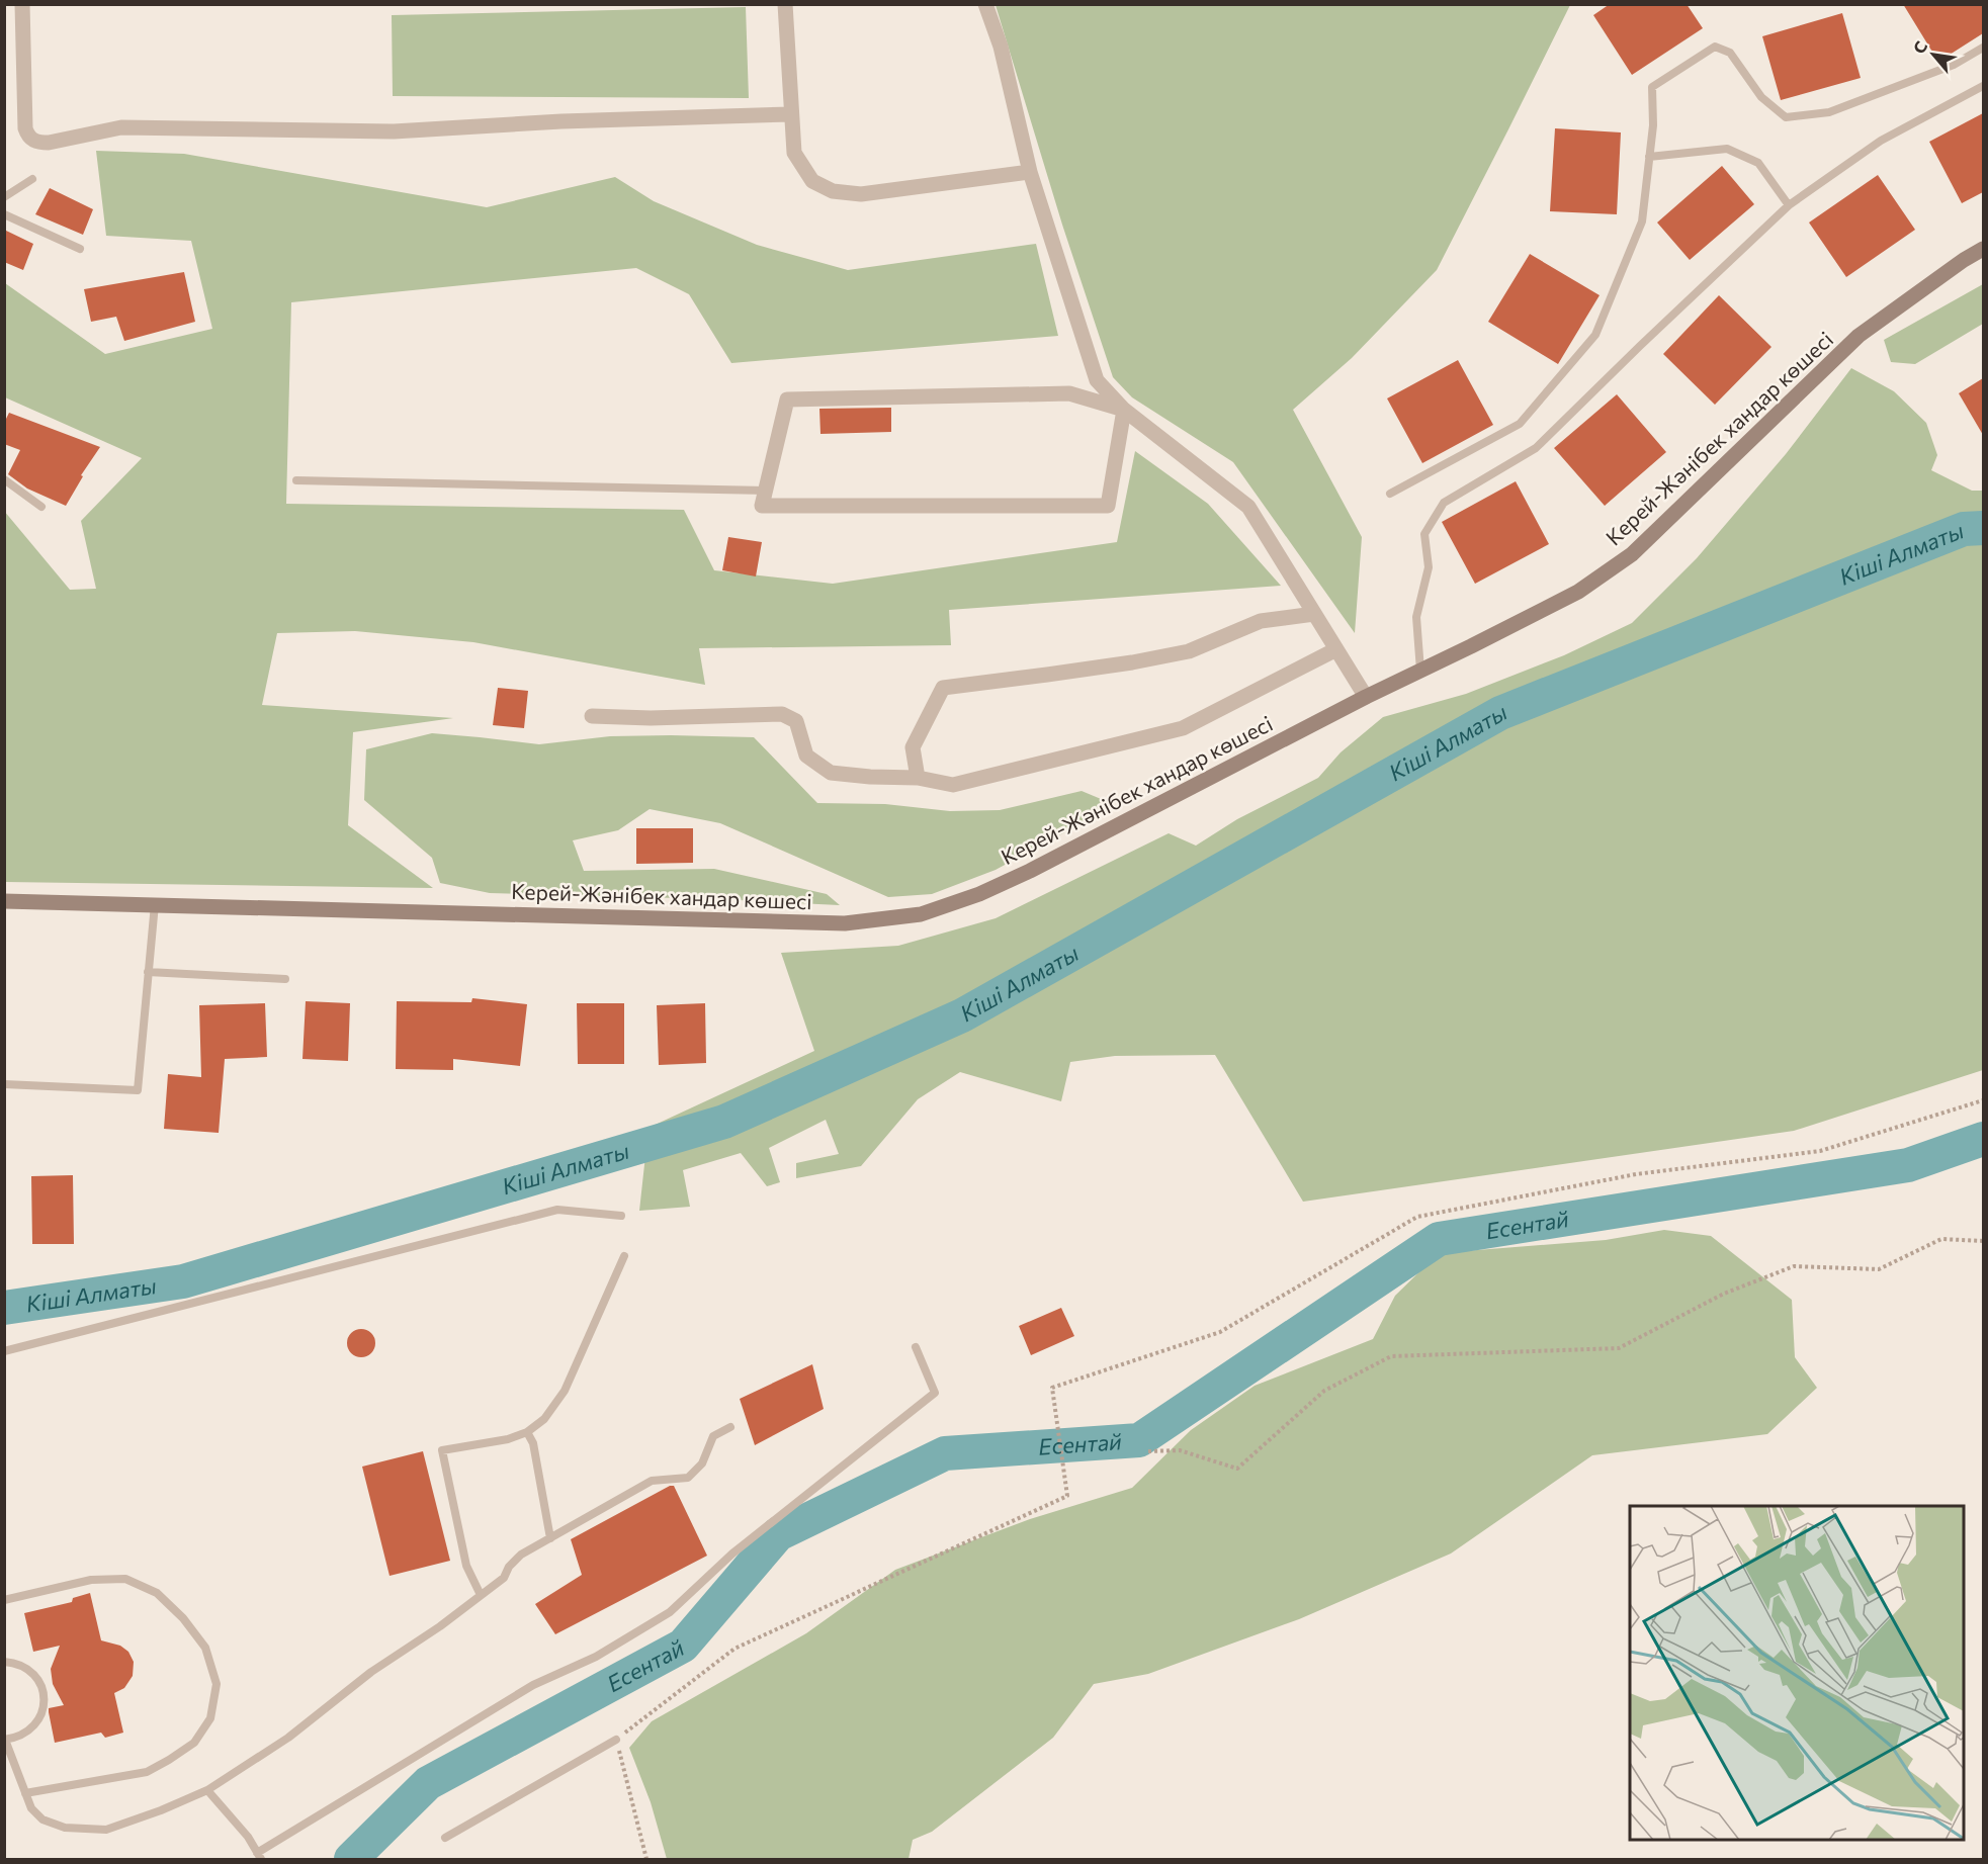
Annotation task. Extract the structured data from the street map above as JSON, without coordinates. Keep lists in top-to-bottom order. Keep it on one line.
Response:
{"streets":{"main road":["Керей-Жәнібек хандар көшесі"]},"water":["Кіші Алматы","Есентай"],"north":"top left"}
